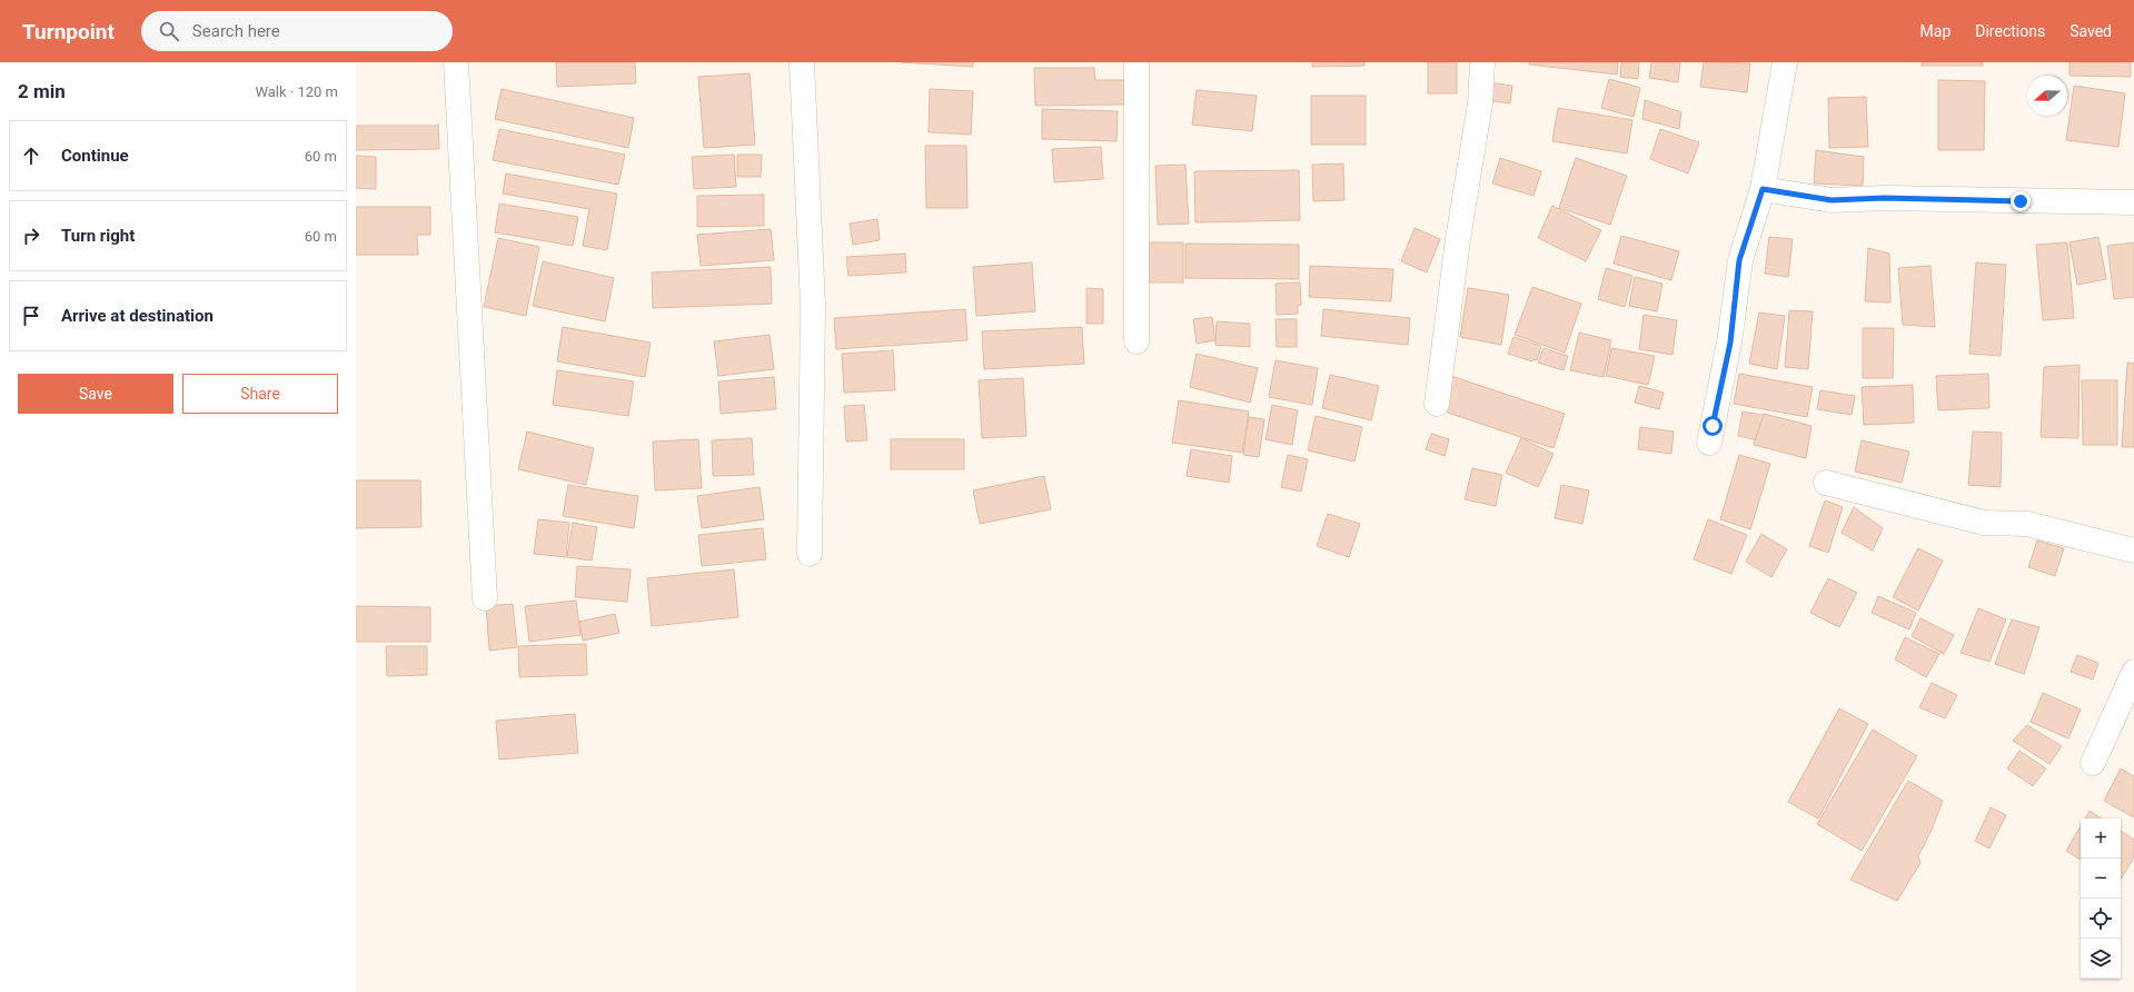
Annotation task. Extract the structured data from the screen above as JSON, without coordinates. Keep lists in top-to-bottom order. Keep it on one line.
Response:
{"north":"left","page":{"header":"Turnpoint","search":"Search here","nav":["Map","Directions","Saved"],"heading":["2 min","Walk · 120 m"],"list":[["Continue","60 m"],["Turn right","60 m"],"Arrive at destination"],"buttons":["Save","Share"],"map_buttons":["+","−"]}}
